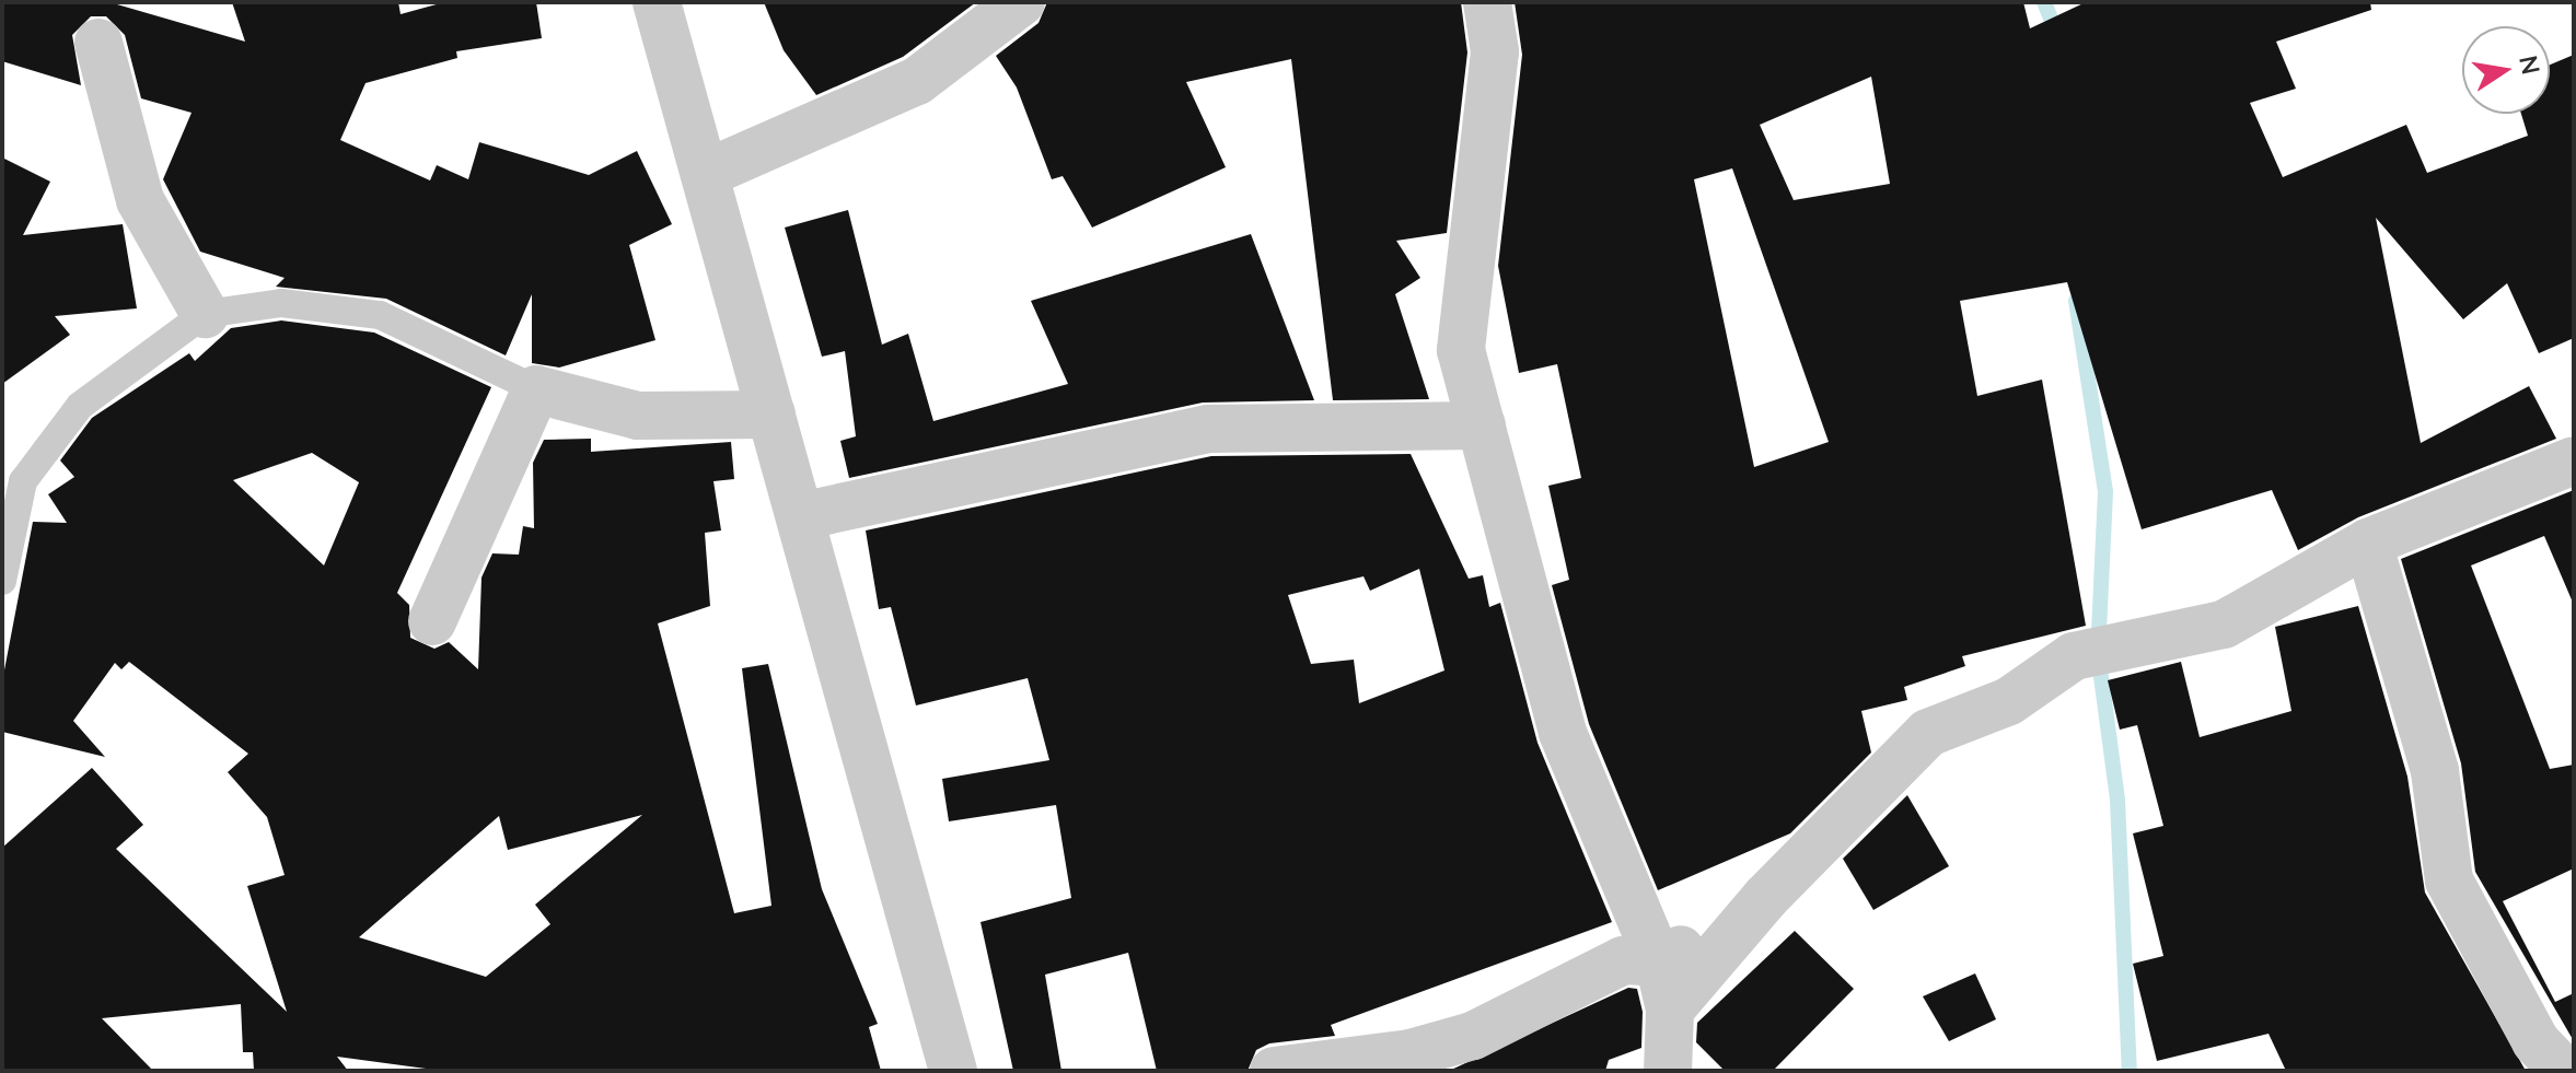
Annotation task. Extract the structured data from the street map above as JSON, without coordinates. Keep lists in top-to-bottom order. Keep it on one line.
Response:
{"north":"right"}
